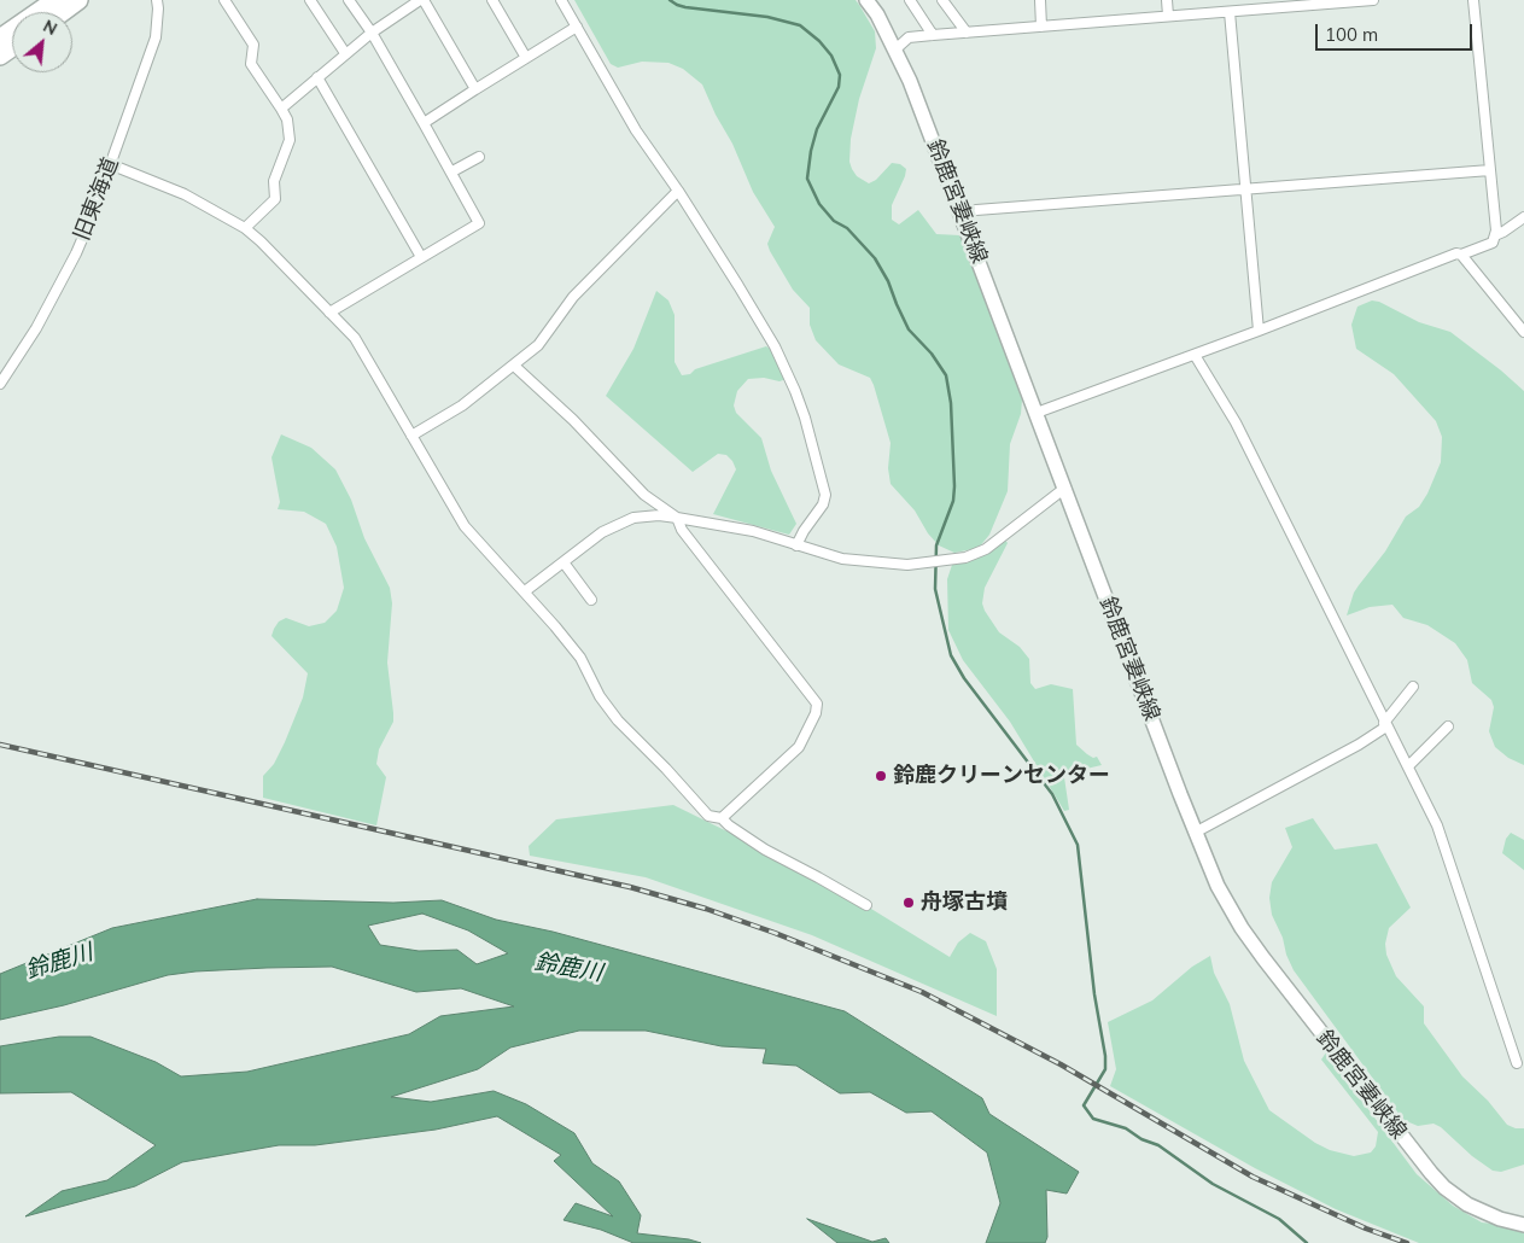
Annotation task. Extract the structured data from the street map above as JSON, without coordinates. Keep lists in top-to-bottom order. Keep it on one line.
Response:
{"streets":{"main road":["鈴鹿宮妻峡線"],"street":["旧東海道"]},"water":["鈴鹿川"],"places":["鈴鹿クリーンセンター","舟塚古墳"],"scale_bar":"100 m","north":"top right"}
